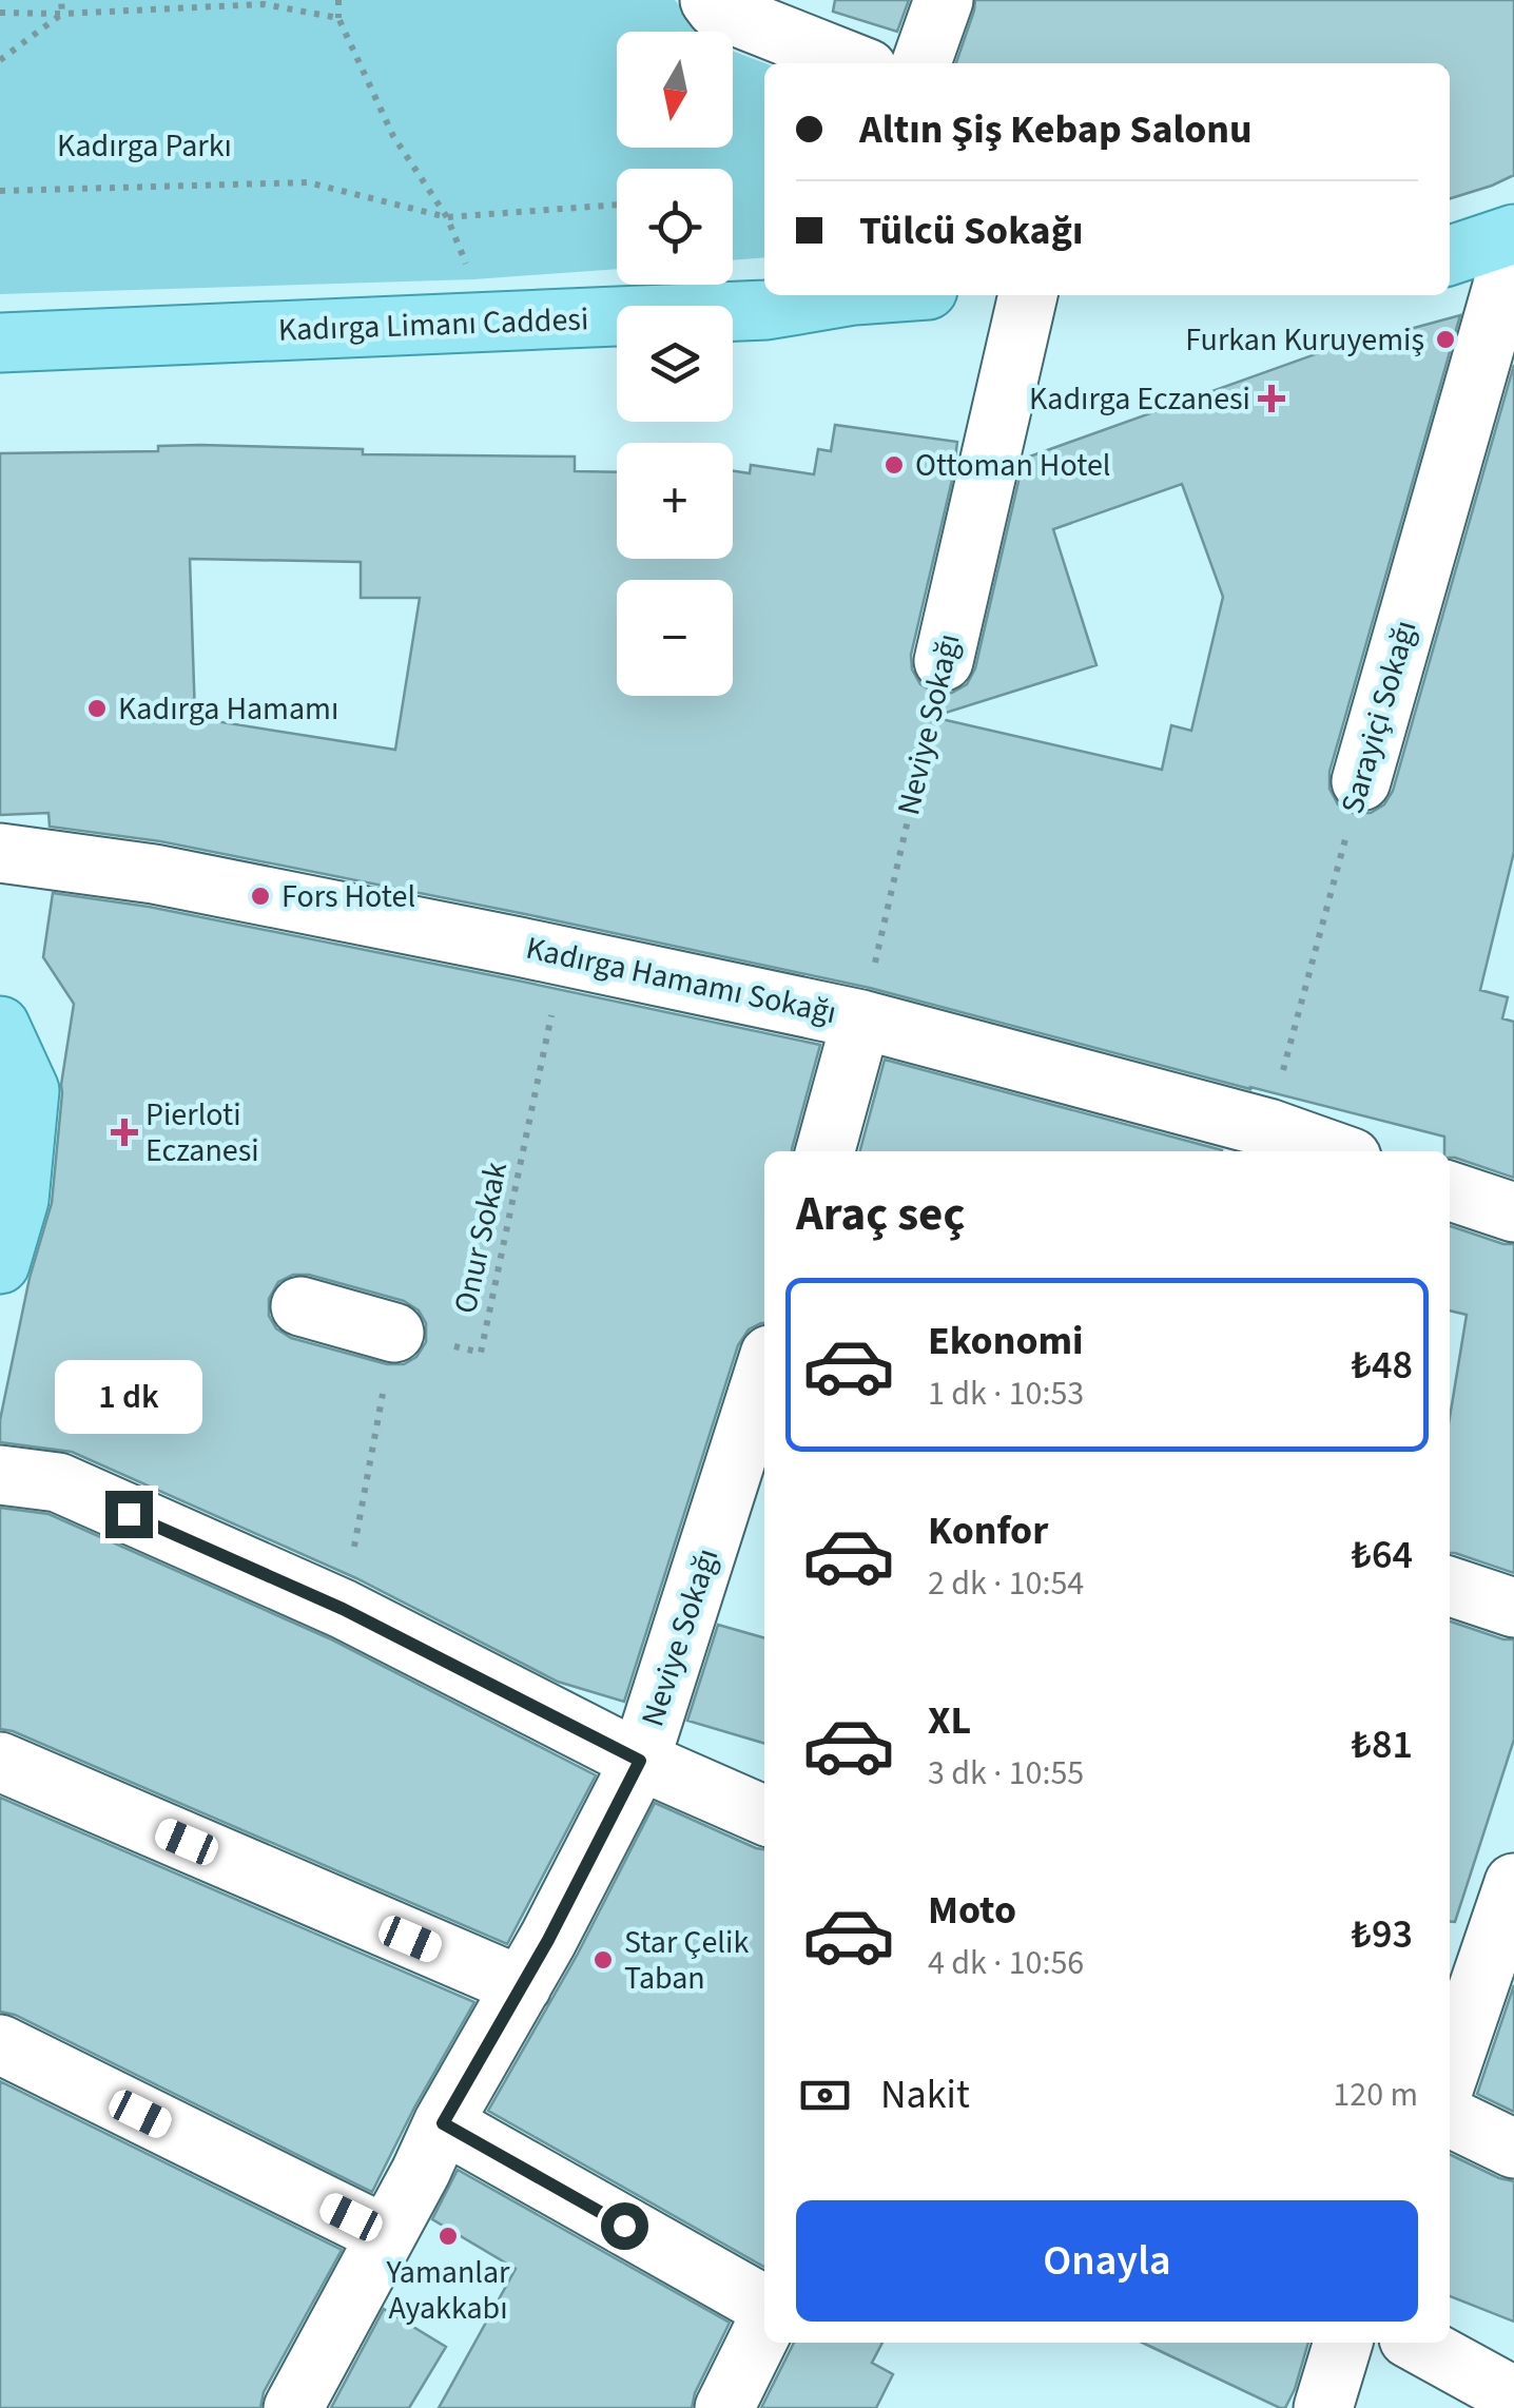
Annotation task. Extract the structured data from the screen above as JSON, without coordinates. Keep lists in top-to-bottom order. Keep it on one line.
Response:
{"streets":{"main road":["Kadırga Limanı Caddesi"],"street":["Sarayiçi Sokağı","Neviye Sokağı","Kadırga Hamamı Sokağı"],"path":["Onur Sokak"]},"crossings":[["Sarayiçi Sokağı","Kadırga Hamamı Sokağı"],["Neviye Sokağı","Kadırga Hamamı Sokağı"],["Kadırga Hamamı Sokağı","Onur Sokak"]],"parks":["Kadırga Parkı"],"places":{"other":["Furkan Kuruyemiş","Ottoman Hotel","Kadırga Hamamı","Fors Hotel","Star Çelik Taban","Yamanlar Ayakkabı"],"health":["Kadırga Eczanesi","Pierloti Eczanesi"]},"north":"bottom","page":{"map_buttons":["+","−"],"banner":["Altın Şiş Kebap Salonu","Tülcü Sokağı"],"heading":"Araç seç","list":[{"name":"Ekonomi","note":"1 dk · 10:53","value":"₺48"},{"name":"Konfor","note":"2 dk · 10:54","value":"₺64"},{"name":"XL","note":"3 dk · 10:55","value":"₺81"},{"name":"Moto","note":"4 dk · 10:56","value":"₺93"}],"bubble":"1 dk","pay":["Nakit","120 m"],"buttons":"Onayla"}}
